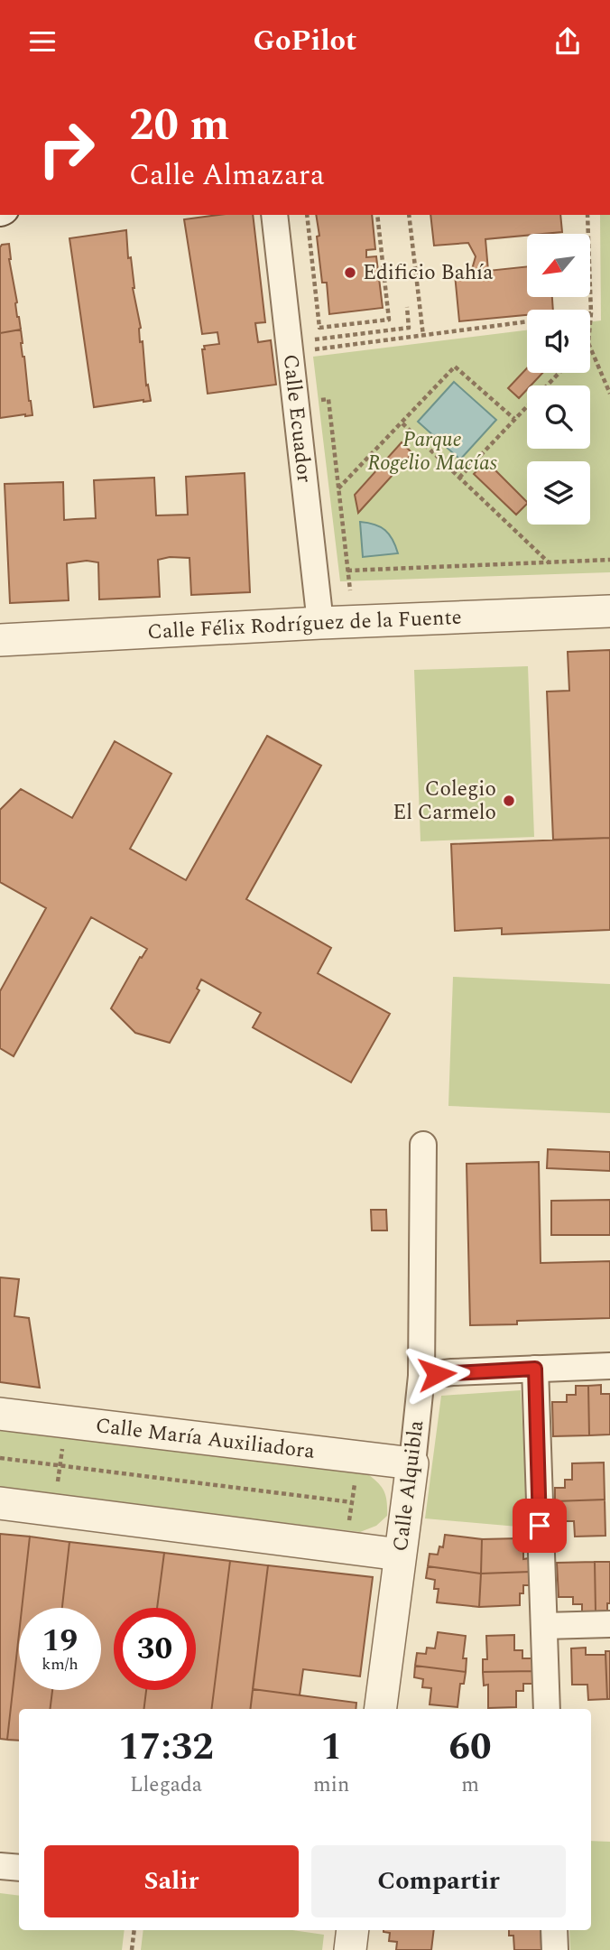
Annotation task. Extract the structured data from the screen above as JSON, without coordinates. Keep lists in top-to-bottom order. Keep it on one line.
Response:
{"streets":{"street":["Calle Ecuador","Calle Félix Rodríguez de la Fuente","Calle María Auxiliadora","Calle Alquibla"]},"crossings":[["Calle Ecuador","Calle Félix Rodríguez de la Fuente"],["Calle María Auxiliadora","Calle Alquibla"]],"parks":["Parque Rogelio Macías"],"places":["Edificio Bahía","Colegio El Carmelo"],"north":"bottom left","page":{"header":"GoPilot","turn":["20 m","Calle Almazara"],"speed":"19 km/h","limit":"30","eta":["17:32","Llegada","1","min","60","m"],"buttons":["Salir","Compartir"]}}
